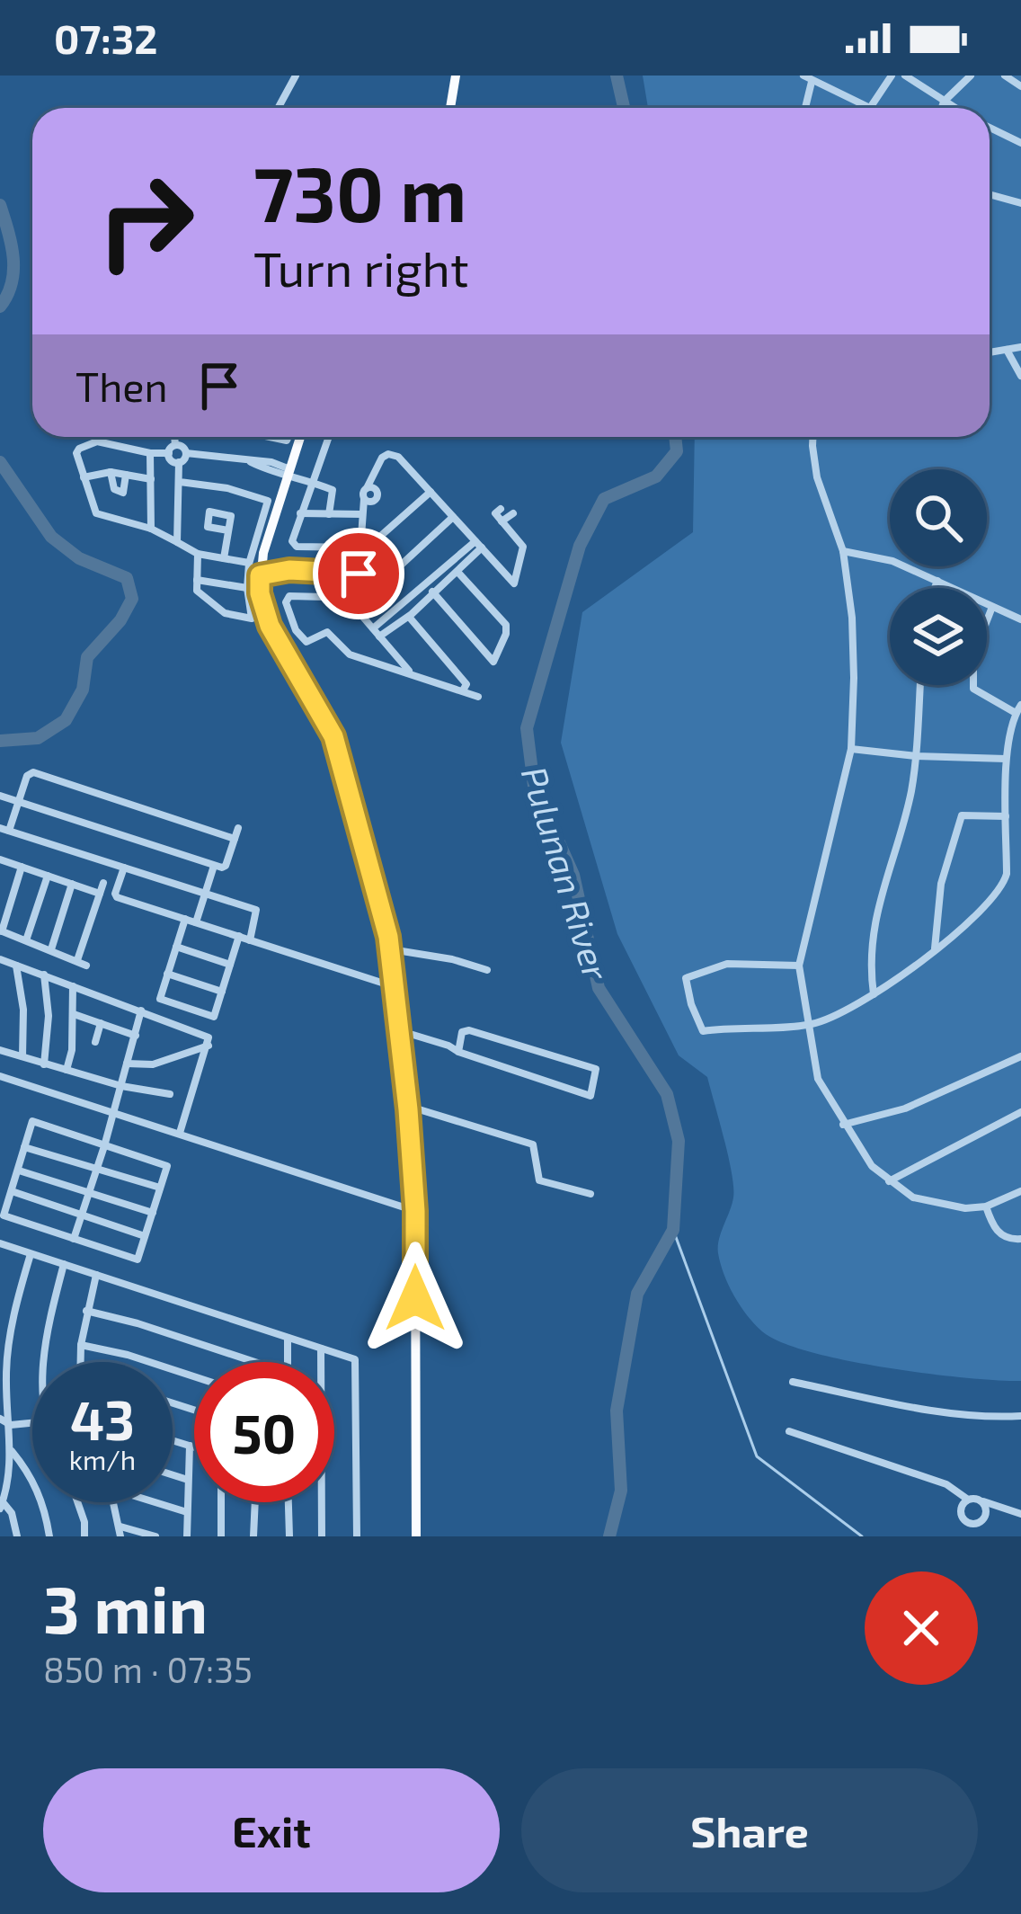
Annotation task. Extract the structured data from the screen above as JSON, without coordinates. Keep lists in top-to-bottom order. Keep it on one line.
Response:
{"water":["Pulunan River"],"page":{"status":"07:32","turn":["730 m","Turn right"],"then":"Then","speed":"43 km/h","limit":"50","heading":["3 min","850 m · 07:35"],"buttons":["Exit","Share"]}}
